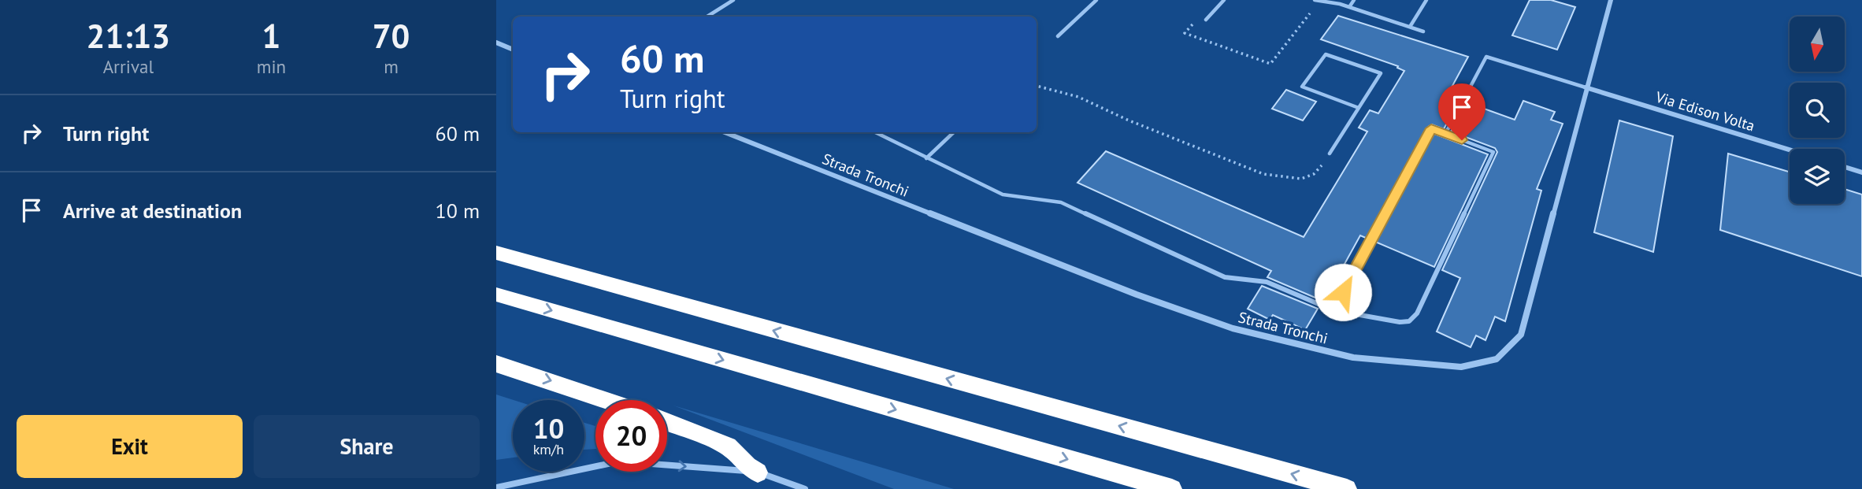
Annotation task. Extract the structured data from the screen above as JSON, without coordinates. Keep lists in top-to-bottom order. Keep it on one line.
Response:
{"streets":{"street":["Via Edison Volta","Strada Tronchi"]},"crossings":[["Via Edison Volta","Strada Tronchi"]],"north":"bottom","page":{"eta":["21:13","Arrival","1","min","70","m"],"turn":["60 m","Turn right"],"list":[{"name":"Turn right","value":"60 m"},{"name":"Arrive at destination","value":"10 m"}],"speed":"10 km/h","limit":"20","buttons":["Exit","Share"]}}
